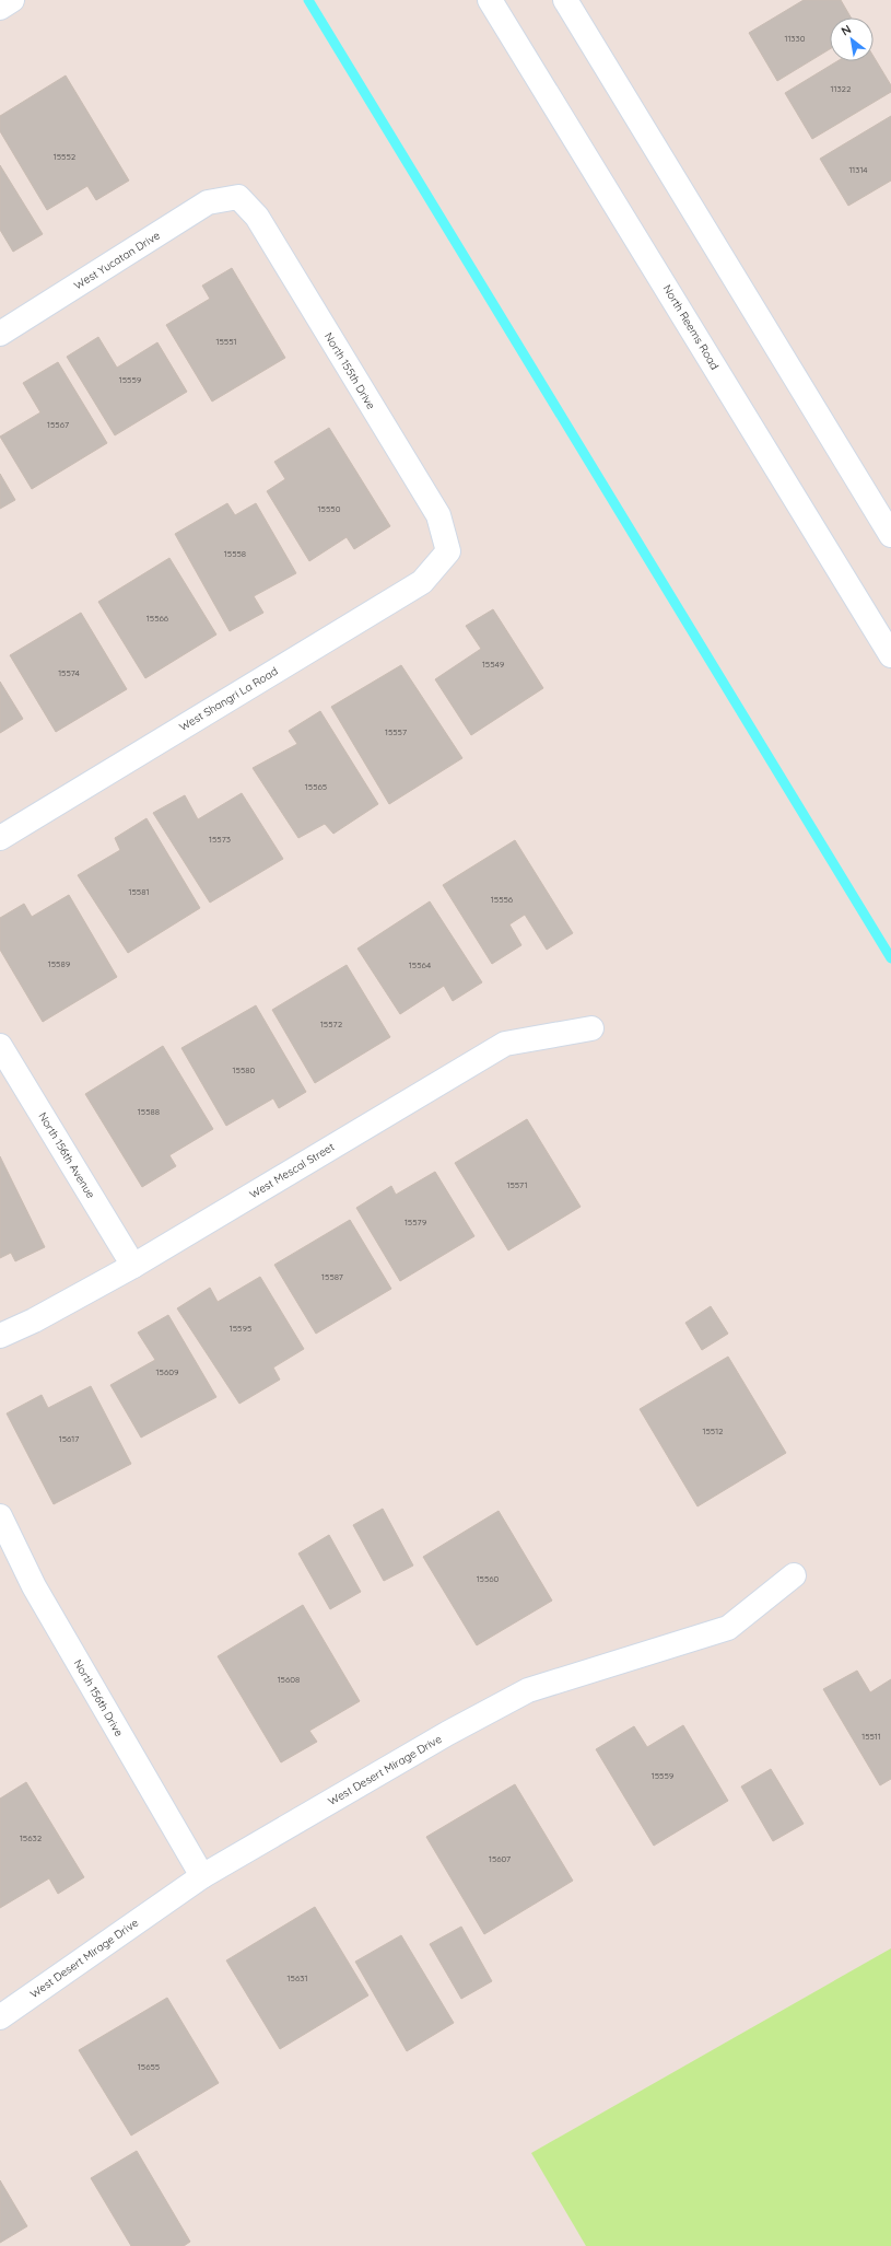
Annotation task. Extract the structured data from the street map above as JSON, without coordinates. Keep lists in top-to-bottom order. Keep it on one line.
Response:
{"streets":{"street":["West Yucatan Drive","North Reems Road","North 155th Drive","West Shangri La Road","North 156th Avenue","West Mescal Street","North 156th Drive","West Desert Mirage Drive"]},"crossings":[["West Yucatan Drive","North 155th Drive"],["North 155th Drive","West Shangri La Road"],["North 156th Avenue","West Mescal Street"],["North 156th Drive","West Desert Mirage Drive"]],"house_numbers":["11330","11322","15552","11314","15551","15559","15567","15550","15558","15566","15549","15574","15557","15565","15573","15581","15556","15589","15564","15572","15580","15588","15571","15579","15587","15595","15609","15512","15617","15560","15608","15511","15559","15632","15607","15631","15655"],"north":"top left"}
